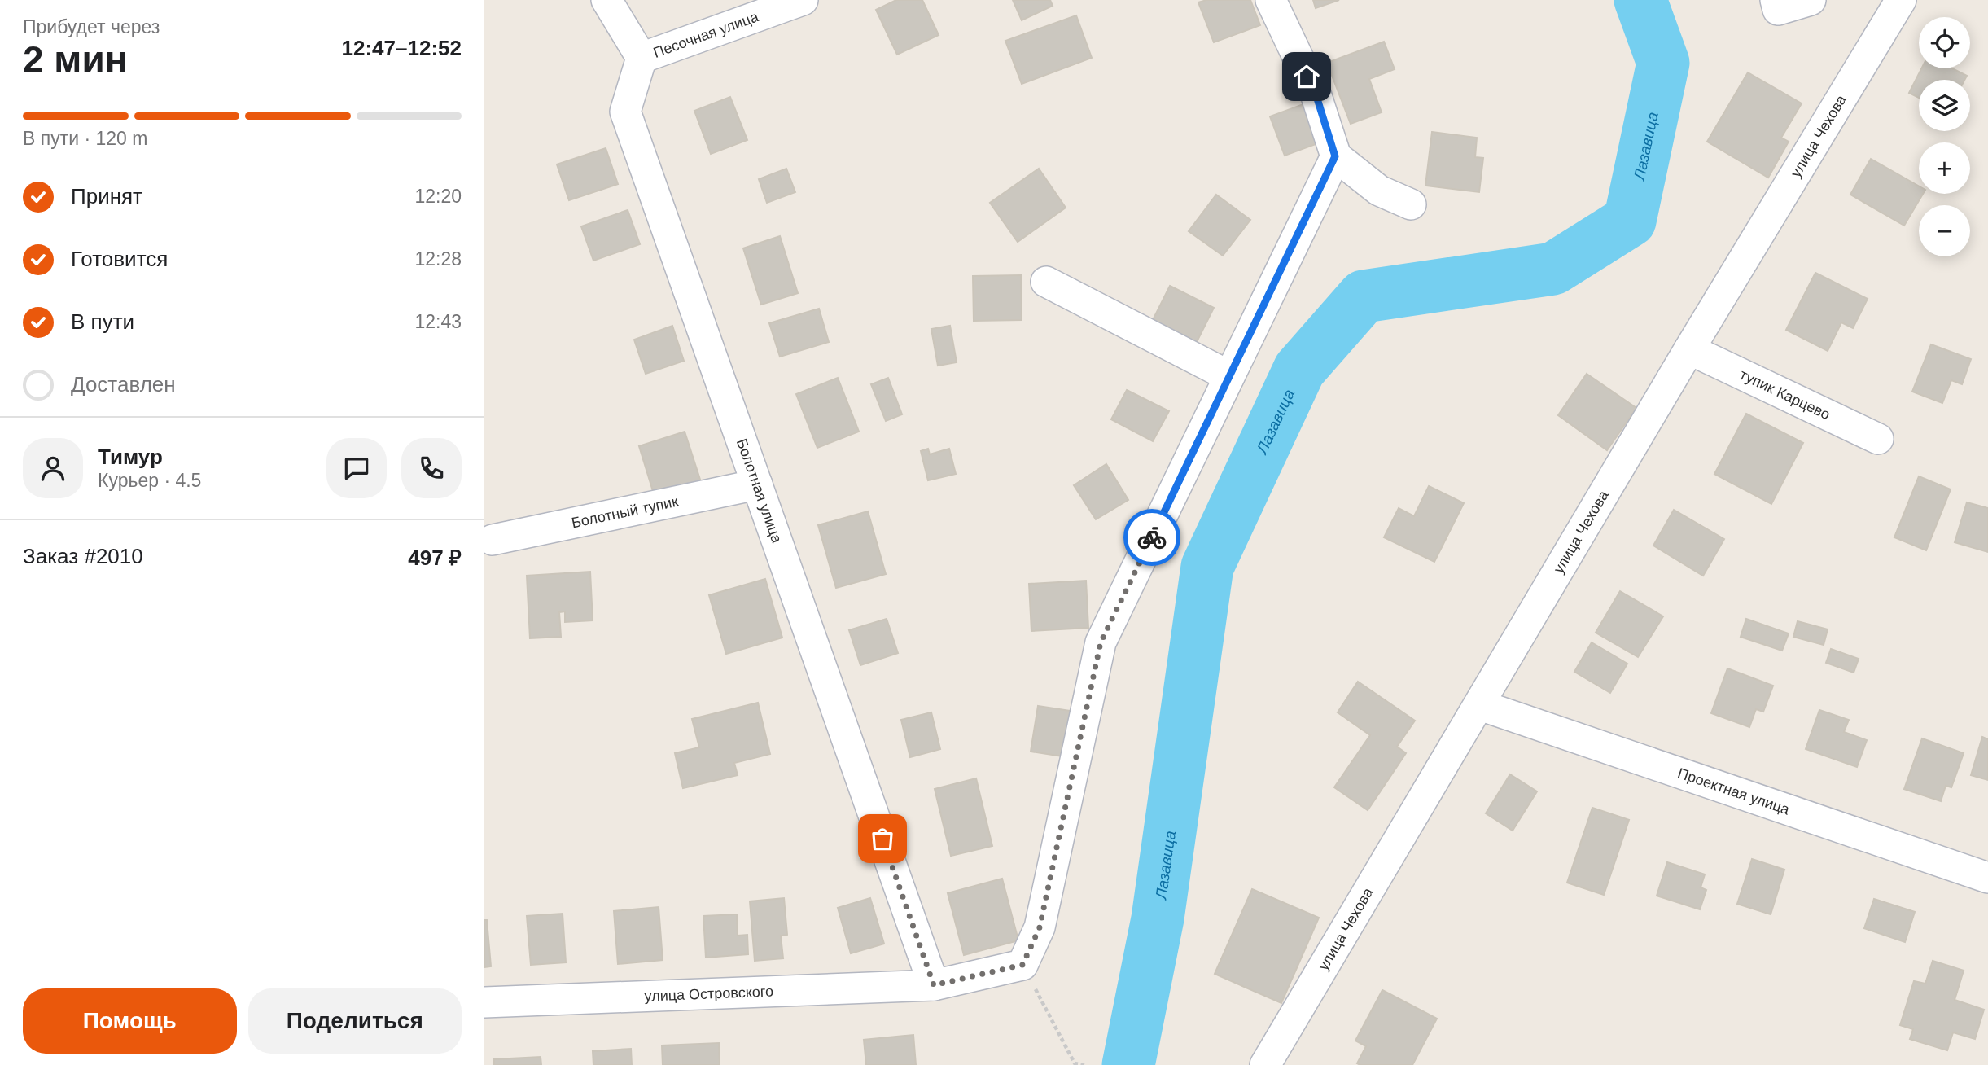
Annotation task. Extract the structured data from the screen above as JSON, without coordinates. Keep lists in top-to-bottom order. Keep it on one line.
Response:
{"streets":{"street":["Песочная улица","улица Чехова","тупик Карцево","Болотная улица","Болотный тупик","Проектная улица","улица Островского"]},"crossings":[["Песочная улица","Болотная улица"],["улица Чехова","тупик Карцево"],["улица Чехова","Проектная улица"],["Болотная улица","Болотный тупик"],["Болотная улица","улица Островского"]],"water":["Лазавица"],"page":{"heading":["2 мин","Прибудет через","12:47–12:52"],"panel":["Тимур","Курьер · 4.5","Заказ #2010","497 ₽"],"map_buttons":["+","−"],"bar":"В пути · 120 m","list":[["Принят","12:20"],["Готовится","12:28"],["В пути","12:43"],"Доставлен"],"buttons":["Помощь","Поделиться"]}}
